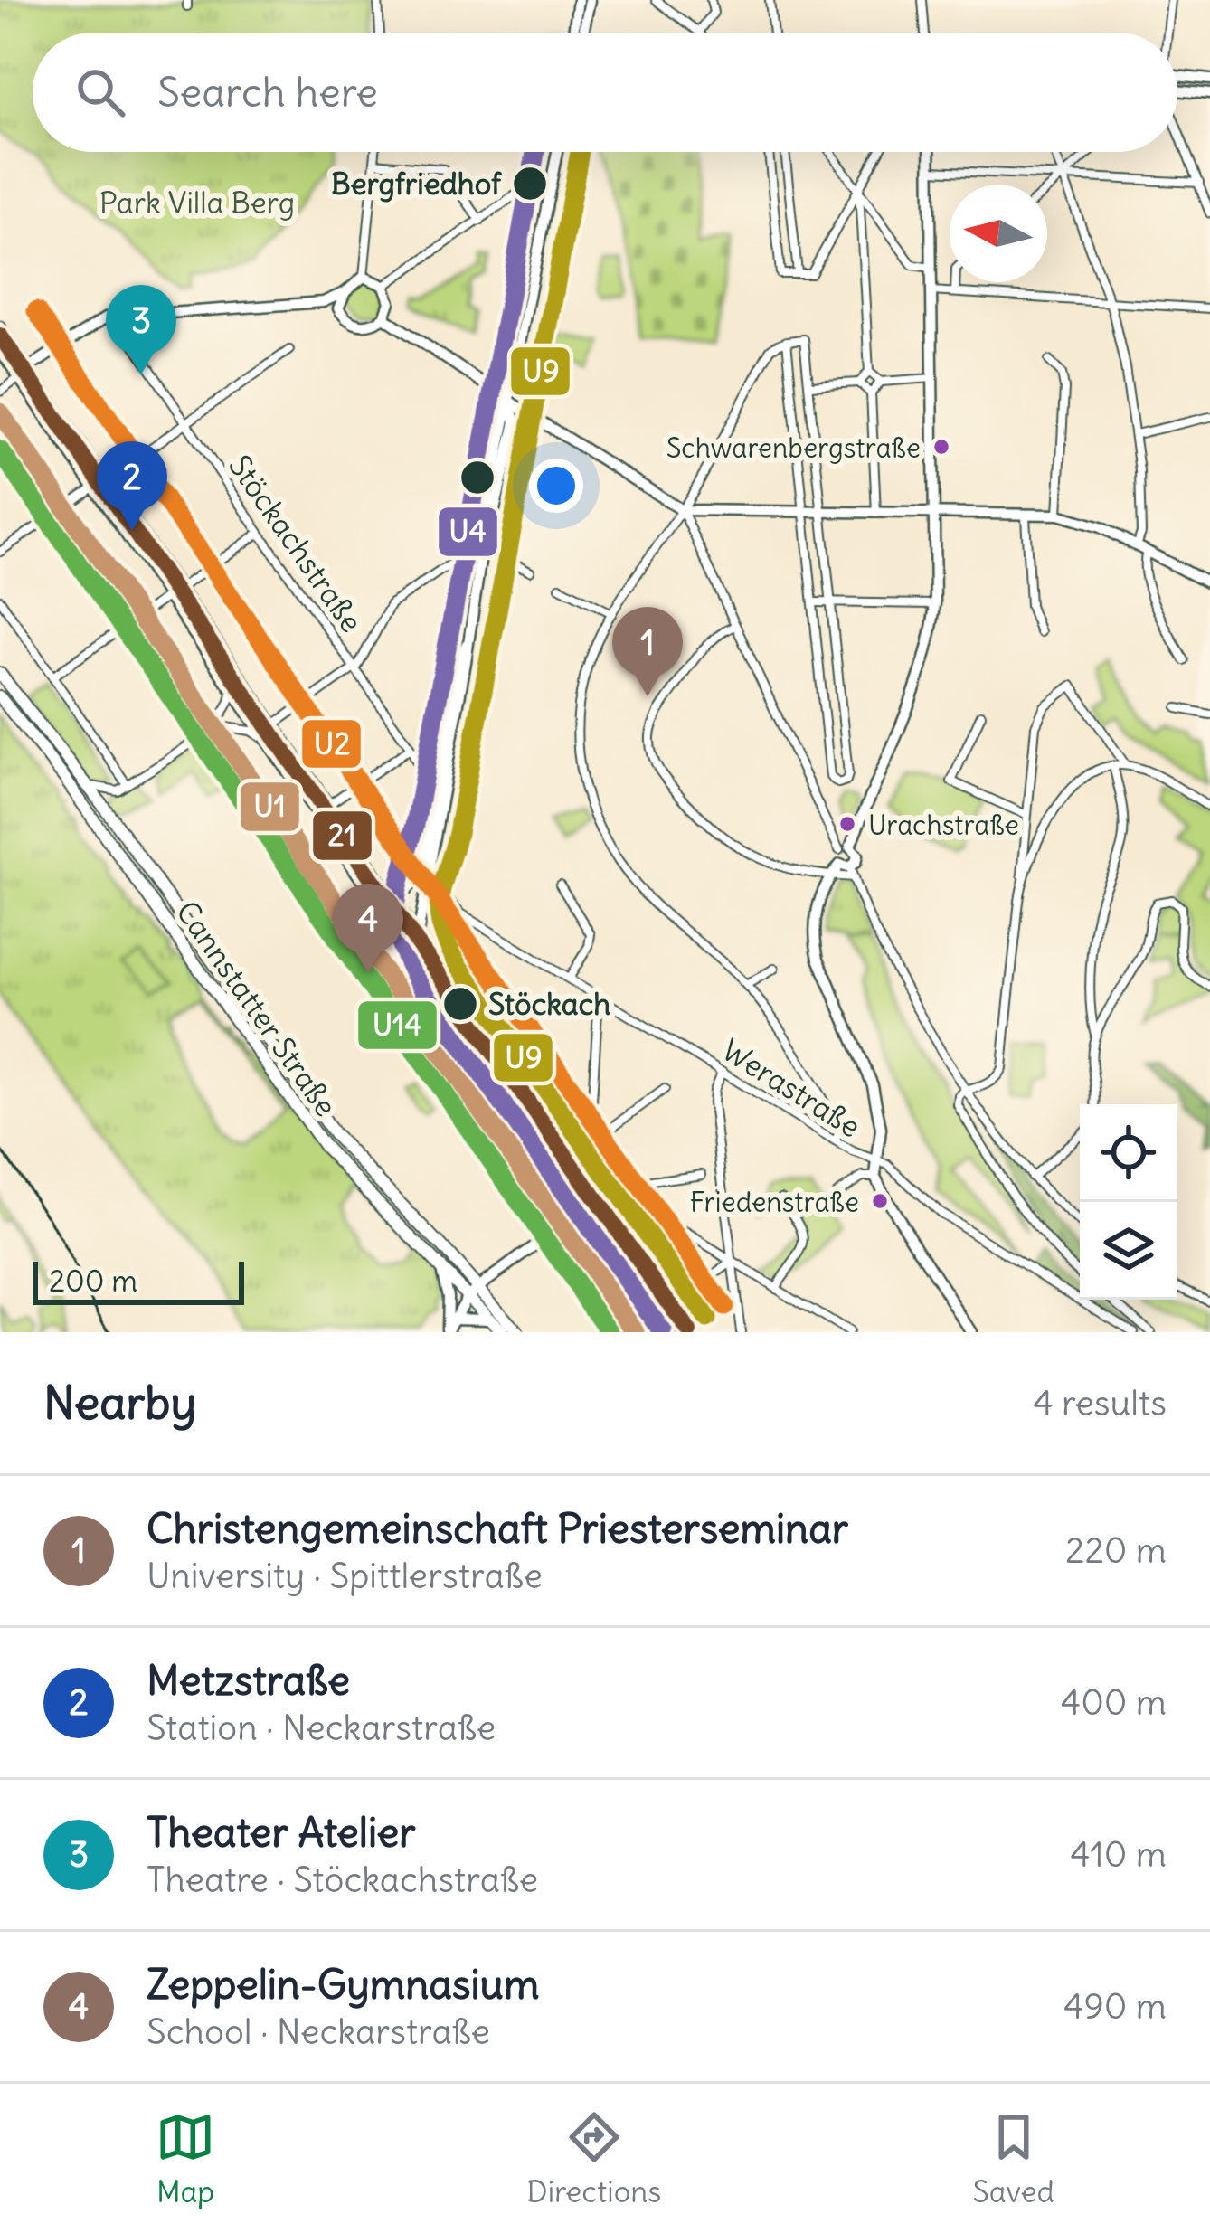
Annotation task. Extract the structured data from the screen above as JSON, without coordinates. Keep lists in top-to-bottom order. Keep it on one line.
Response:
{"streets":{"main road":["Cannstatter Straße"],"street":["Stöckachstraße","Werastraße"]},"parks":["Park Villa Berg"],"places":["Bergfriedhof","Schwarenbergstraße","Urachstraße","Stöckach","Friedenstraße"],"lines":["transit line U4","transit line U9","transit line U2","transit line 21","transit line U1","transit line U14"],"scale_bar":"200 m","north":"left","page":{"search":"Search here","pins":["3","2","1","4"],"scale":"200 m","heading":["Nearby","4 results"],"list":[{"mark":"1","name":"Christengemeinschaft Priesterseminar","note":"University · Spittlerstraße","value":"220 m"},{"mark":"2","name":"Metzstraße","note":"Station · Neckarstraße","value":"400 m"},{"mark":"3","name":"Theater Atelier","note":"Theatre · Stöckachstraße","value":"410 m"},{"mark":"4","name":"Zeppelin-Gymnasium","note":"School · Neckarstraße","value":"490 m"}],"nav":["Map","Directions","Saved"]}}
